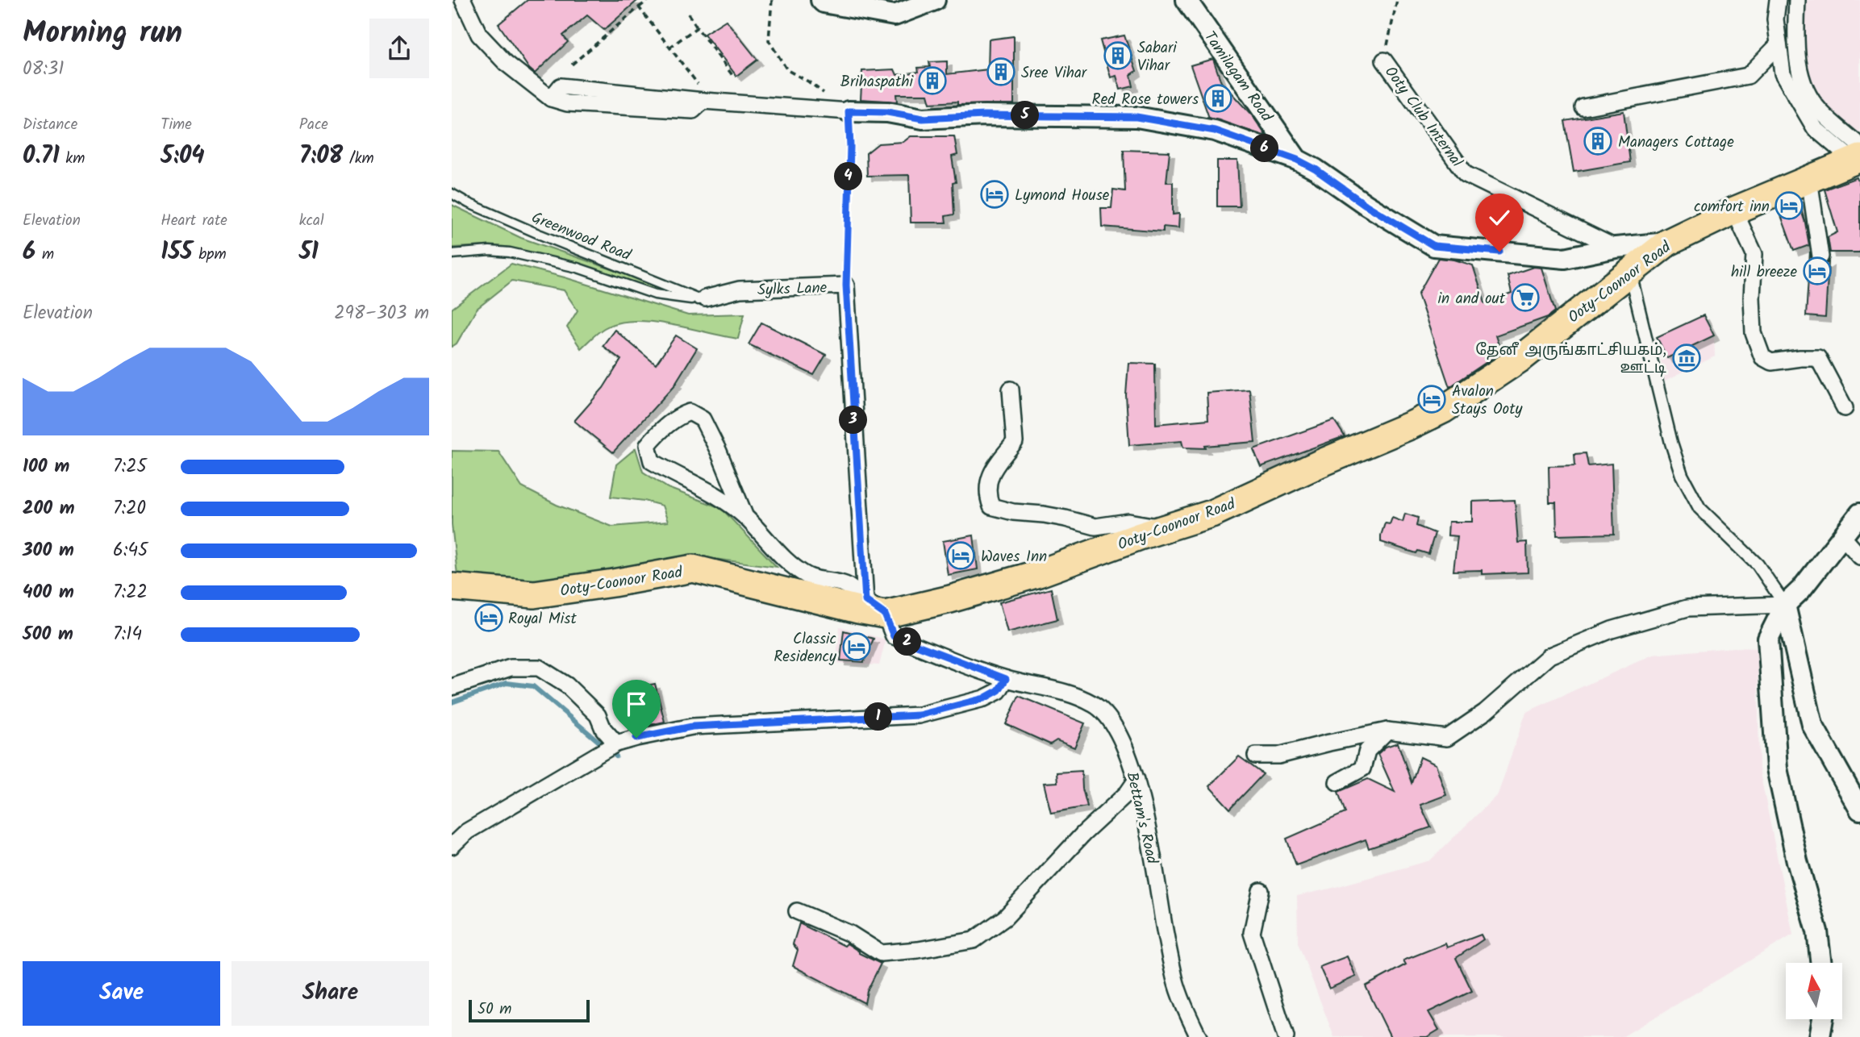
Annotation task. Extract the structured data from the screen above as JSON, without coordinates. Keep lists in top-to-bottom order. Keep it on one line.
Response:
{"streets":{"highway":["Ooty-Coonoor Road"],"street":["Tamilagam Road","Ooty Club Internal","Sylks Lane","Bettam's Road"],"lane":["Greenwood Road"]},"crossings":[["Tamilagam Road","Ooty Club Internal"],["Tamilagam Road","Ooty-Coonoor Road"],["Greenwood Road","Sylks Lane"],["Ooty-Coonoor Road","Sylks Lane"],["Ooty-Coonoor Road","Bettam's Road"],["Sylks Lane","Bettam's Road"]],"places":{"building":["Sabari Vihar","Sree Vihar","Brihaspathi","Red Rose towers","Managers Cottage"],"hotel":["Lymond House","comfort inn","hill breeze","Avalon Stays Ooty","Waves Inn","Royal Mist","Classic Residency"],"supermarket":["in and out"],"museum":["தேனீ அருங்காட்சியகம், ஊட்டி"]},"scale_bar":"50 m","north":"top","page":{"heading":["Morning run","08:31"],"stats":[["Distance","0.71 km"],["Time","5:04"],["Pace","7:08 /km"],["Elevation","6 m"],["Heart rate","155 bpm"],["kcal","51"]],"pins":["5","6","4","3","2","1"],"chart":["Elevation","298–303 m"],"list":[{"name":"100 m","note":"7:25"},{"name":"200 m","note":"7:20"},{"name":"300 m","note":"6:45"},{"name":"400 m","note":"7:22"},{"name":"500 m","note":"7:14"}],"buttons":["Save","Share"],"scale":"50 m"}}
